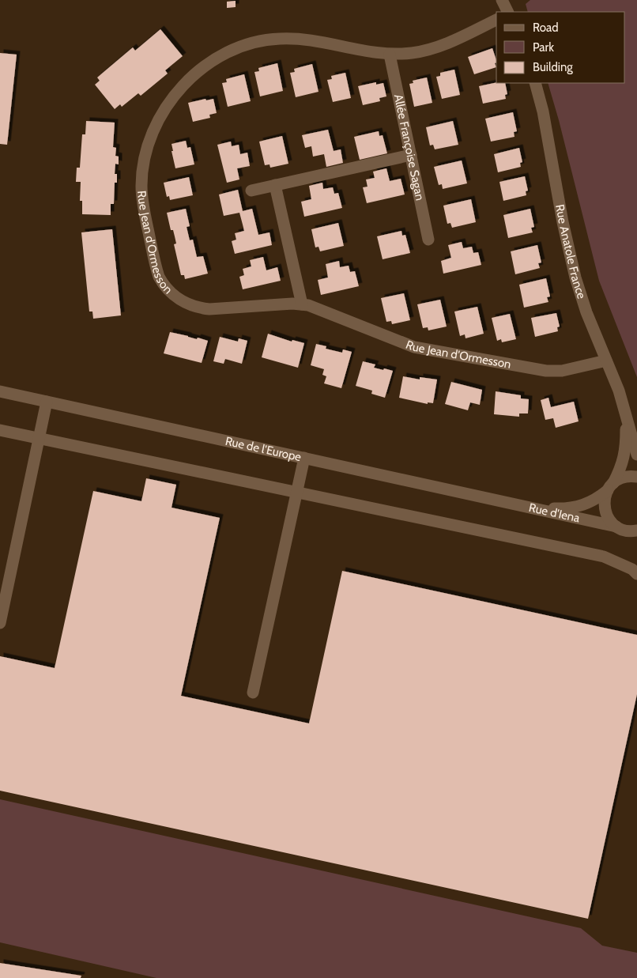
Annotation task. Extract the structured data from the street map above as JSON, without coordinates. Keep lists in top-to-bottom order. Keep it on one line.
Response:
{"streets":{"street":["Allée Françoise Sagan","Rue Jean d'Ormesson","Rue Anatole France","Rue de l'Europe","Rue d'Iena"]},"crossings":[["Allée Françoise Sagan","Rue Jean d'Ormesson"],["Rue Jean d'Ormesson","Rue Anatole France"],["Rue Anatole France","Rue d'Iena"],["Rue de l'Europe","Rue d'Iena"]],"legend":["Road","Park","Building"]}
